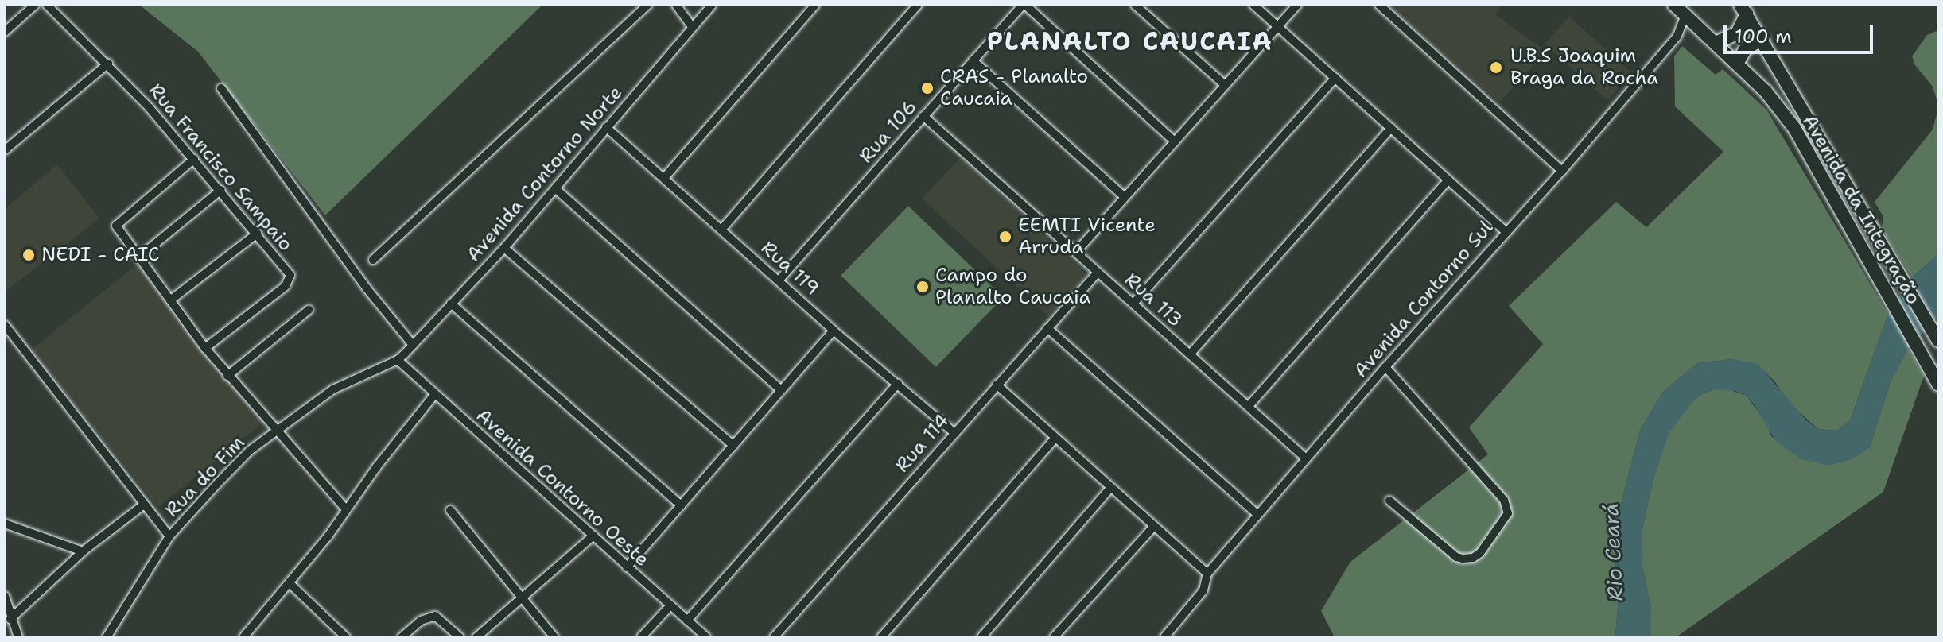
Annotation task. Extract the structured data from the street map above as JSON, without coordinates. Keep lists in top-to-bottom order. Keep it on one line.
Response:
{"streets":{"main road":["Avenida da Integração"],"street":["Rua 106","Rua Francisco Sampaio","Avenida Contorno Norte","Rua 119","Avenida Contorno Sul","Rua 113","Rua 114","Rua do Fim","Avenida Contorno Oeste"]},"crossings":[["Rua 106","Rua 119"],["Rua 106","Rua 113"],["Avenida Contorno Norte","Rua 119"],["Avenida Contorno Norte","Rua do Fim"],["Avenida Contorno Norte","Avenida Contorno Oeste"],["Avenida da Integração","Avenida Contorno Sul"],["Rua 119","Rua 114"],["Avenida Contorno Sul","Rua 113"],["Rua 113","Rua 114"],["Rua do Fim","Avenida Contorno Oeste"]],"districts":["PLANALTO CAUCAIA"],"water":["Rio Ceará"],"places":["U.B.S Joaquim Braga da Rocha","CRAS - Planalto Caucaia","EEMTI Vicente Arruda","NEDI - CAIC","Campo do Planalto Caucaia"],"scale_bar":"100 m"}
